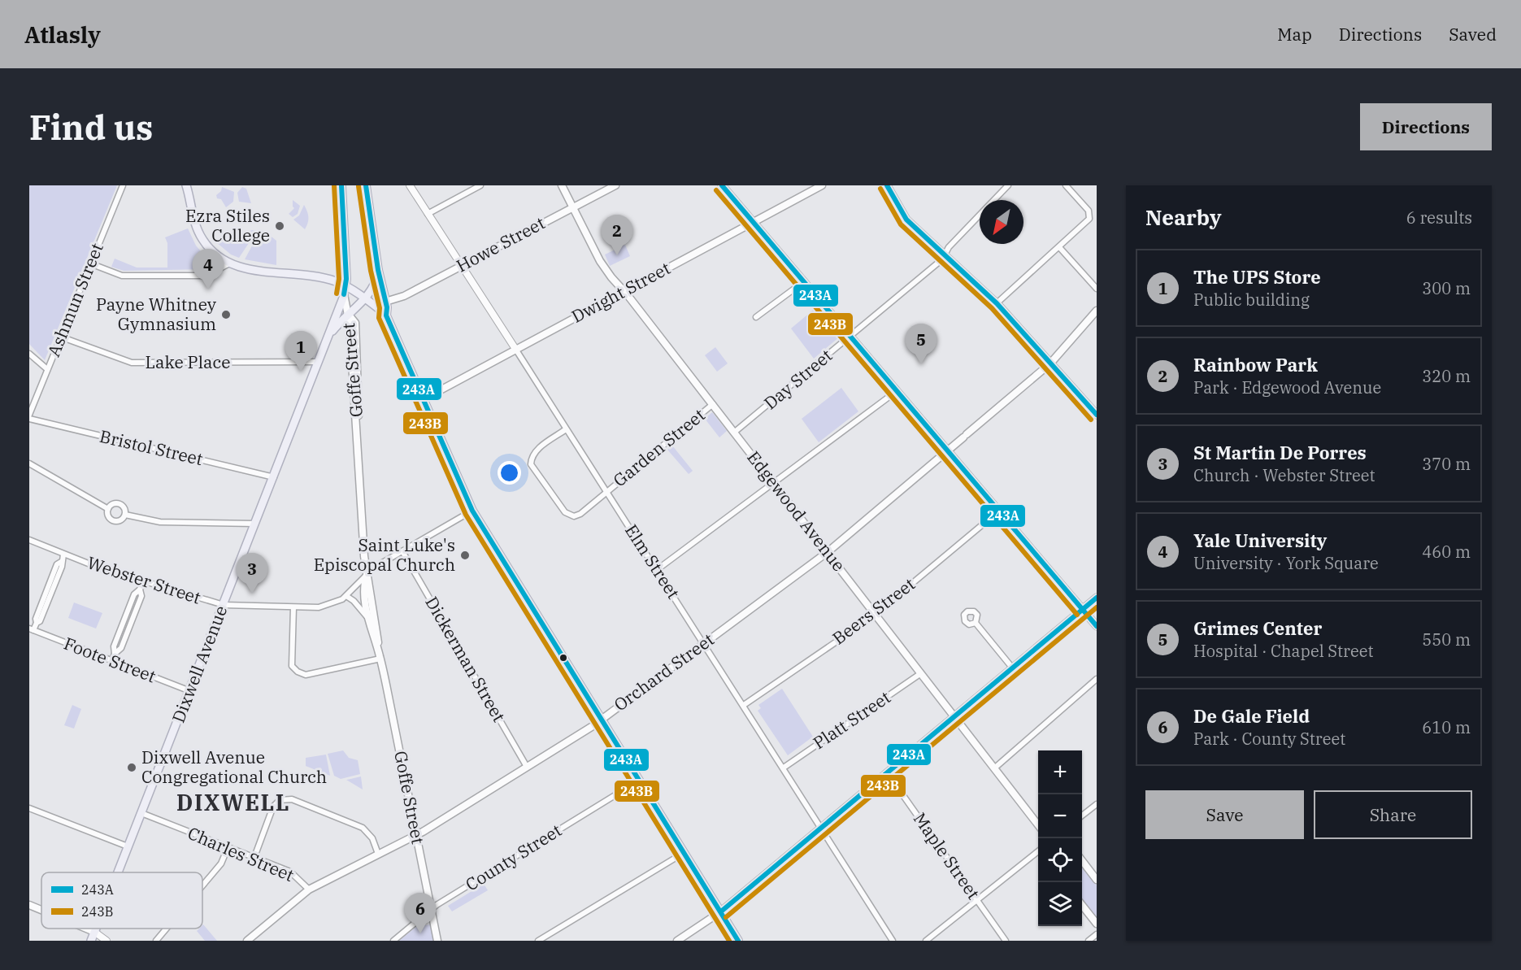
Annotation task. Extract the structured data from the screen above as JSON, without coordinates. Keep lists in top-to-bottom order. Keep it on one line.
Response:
{"streets":{"main road":["Howe Street","Dwight Street","Goffe Street","Edgewood Avenue","Dixwell Avenue","Orchard Street"],"street":["Ashmun Street","Lake Place","Day Street","Bristol Street","Garden Street","Elm Street","Webster Street","Beers Street","Dickerman Street","Foote Street","Platt Street","Charles Street","Maple Street","County Street"]},"crossings":[["Howe Street","Edgewood Avenue"],["Howe Street","Elm Street"],["Dwight Street","Edgewood Avenue"],["Dwight Street","Elm Street"],["Ashmun Street","Lake Place"],["Lake Place","Dixwell Avenue"],["Goffe Street","Webster Street"],["Goffe Street","Dixwell Avenue"],["Goffe Street","Orchard Street"],["Goffe Street","County Street"],["Day Street","Edgewood Avenue"],["Bristol Street","Dixwell Avenue"],["Garden Street","Edgewood Avenue"],["Garden Street","Elm Street"],["Edgewood Avenue","Beers Street"],["Edgewood Avenue","Orchard Street"],["Edgewood Avenue","Platt Street"],["Elm Street","Beers Street"],["Elm Street","Orchard Street"],["Elm Street","Platt Street"],["Webster Street","Dickerman Street"],["Webster Street","Dixwell Avenue"],["Dickerman Street","Orchard Street"],["Foote Street","Dixwell Avenue"],["Dixwell Avenue","Charles Street"],["Orchard Street","Charles Street"]],"districts":["DIXWELL"],"places":["Ezra Stiles College","Payne Whitney Gymnasium","Saint Luke's Episcopal Church","Dixwell Avenue Congregational Church"],"lines":["transit line 243A","transit line 243B"],"legend":["243A","243B"],"north":"bottom left","page":{"header":"Atlasly","nav":["Map","Directions","Saved"],"buttons":["Directions",["Save","Share"]],"title":"Find us","heading":["Nearby","6 results"],"pins":["2","4","5","1","3","6"],"list":[{"mark":"1","name":"The UPS Store","note":"Public building","value":"300 m"},{"mark":"2","name":"Rainbow Park","note":"Park · Edgewood Avenue","value":"320 m"},{"mark":"3","name":"St Martin De Porres","note":"Church · Webster Street","value":"370 m"},{"mark":"4","name":"Yale University","note":"University · York Square","value":"460 m"},{"mark":"5","name":"Grimes Center","note":"Hospital · Chapel Street","value":"550 m"},{"mark":"6","name":"De Gale Field","note":"Park · County Street","value":"610 m"}],"map_buttons":["+","−"]}}
